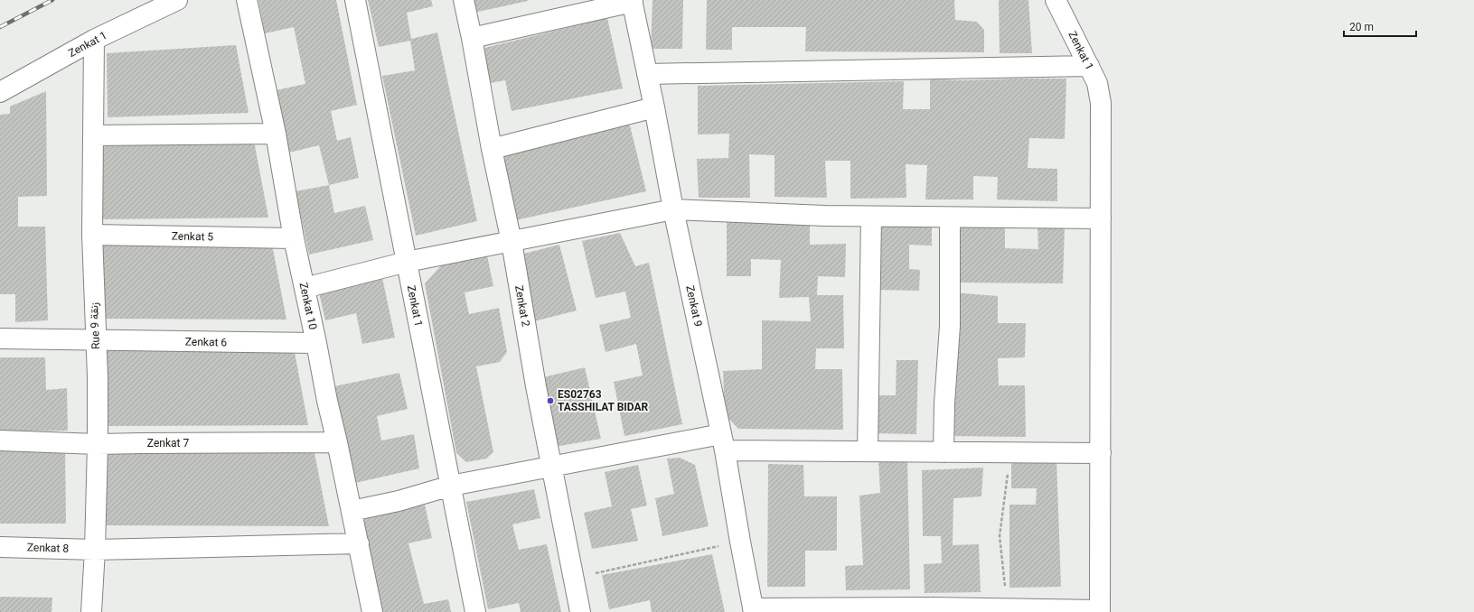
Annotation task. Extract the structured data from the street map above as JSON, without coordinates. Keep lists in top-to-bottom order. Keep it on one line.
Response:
{"streets":{"street":["Zenkat 1","Zenkat 5","Zenkat 10","Zenkat 2","Zenkat 9","Rue 9 زنقة","Zenkat 6","Zenkat 7","Zenkat 8"]},"crossings":[["Zenkat 1","Rue 9 زنقة"],["Zenkat 5","Zenkat 10"],["Zenkat 5","Rue 9 زنقة"],["Zenkat 10","Zenkat 6"],["Zenkat 10","Zenkat 7"],["Zenkat 10","Zenkat 8"],["Rue 9 زنقة","Zenkat 6"],["Rue 9 زنقة","Zenkat 7"],["Rue 9 زنقة","Zenkat 8"]],"places":["ES02763 TASSHILAT BIDAR"],"scale_bar":"20 m"}
